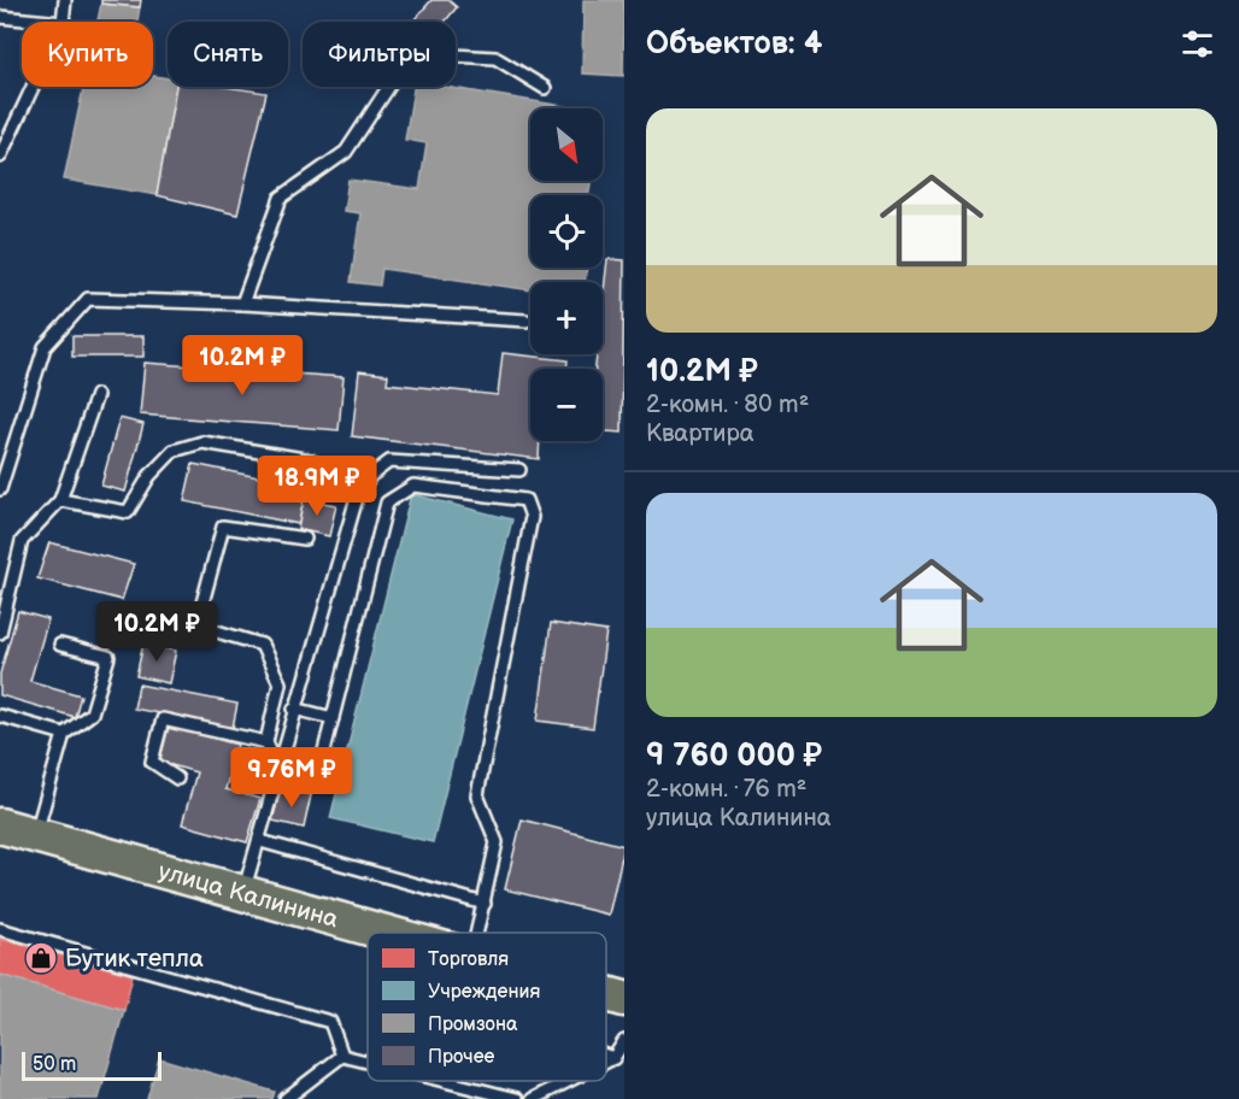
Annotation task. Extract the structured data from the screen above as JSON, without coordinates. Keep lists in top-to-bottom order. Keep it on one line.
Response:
{"streets":{"main road":["улица Калинина"]},"places":{"shop":["Бутик тепла"]},"legend":["Торговля","Учреждения","Промзона","Прочее"],"scale_bar":"50 m","north":"bottom right","page":{"heading":"Объектов: 4","chip":["Купить","Снять","Фильтры"],"list":[{"name":"10.2M ₽","note":"2-комн. · 80 m² · Квартира"},{"name":"9 760 000 ₽","note":"2-комн. · 76 m² · улица Калинина"}],"map_buttons":["+","−"],"price":["10.2M ₽","18.9M ₽","10.2M ₽","9.76M ₽"],"scale":"50 m"}}
